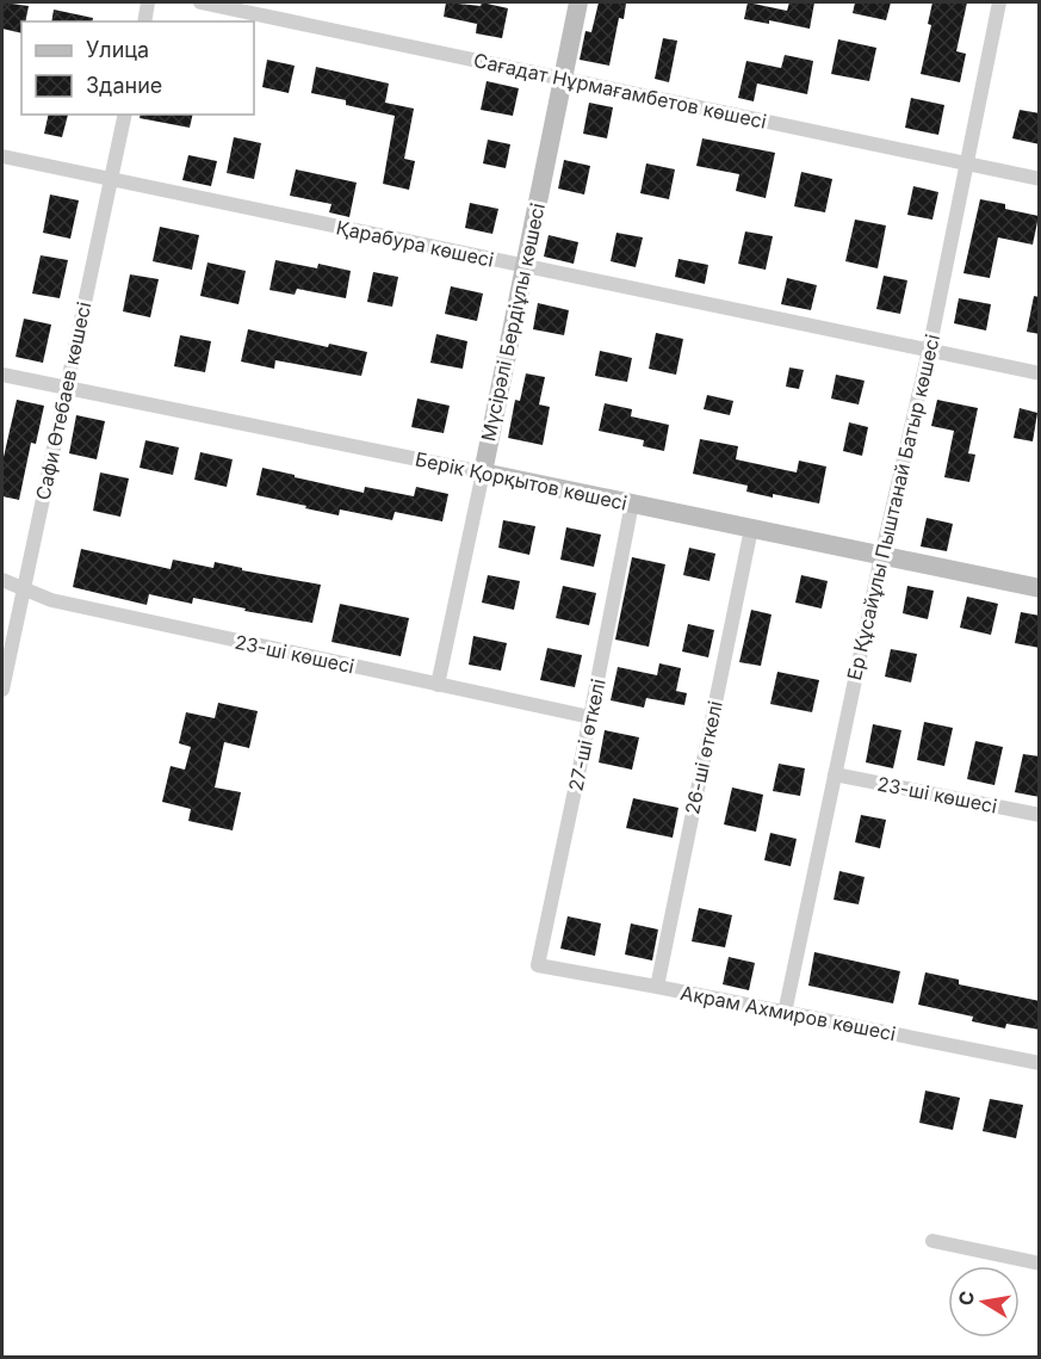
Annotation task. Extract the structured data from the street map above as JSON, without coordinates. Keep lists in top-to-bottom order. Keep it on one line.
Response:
{"streets":{"street":["Сағадат Нұрмағамбетов көшесі","Қарабура көшесі","Мүсірәлі Бердіұлы көшесі","Сафи Өтебаев көшесі","Берік Қорқытов көшесі","Ер Құсайұлы Пыштанай Батыр көшесі","23-шi көшесi","27-ші өткелі","26-ші өткелі","Акрам Ахмиров көшесі"]},"crossings":[["Сағадат Нұрмағамбетов көшесі","Мүсірәлі Бердіұлы көшесі"],["Сағадат Нұрмағамбетов көшесі","Ер Құсайұлы Пыштанай Батыр көшесі"],["Қарабура көшесі","Мүсірәлі Бердіұлы көшесі"],["Қарабура көшесі","Сафи Өтебаев көшесі"],["Қарабура көшесі","Ер Құсайұлы Пыштанай Батыр көшесі"],["Мүсірәлі Бердіұлы көшесі","Берік Қорқытов көшесі"],["Мүсірәлі Бердіұлы көшесі","23-шi көшесi"],["Сафи Өтебаев көшесі","Берік Қорқытов көшесі"],["Сафи Өтебаев көшесі","23-шi көшесi"],["Берік Қорқытов көшесі","Ер Құсайұлы Пыштанай Батыр көшесі"],["Берік Қорқытов көшесі","27-ші өткелі"],["Берік Қорқытов көшесі","26-ші өткелі"],["Ер Құсайұлы Пыштанай Батыр көшесі","23-шi көшесi"],["Ер Құсайұлы Пыштанай Батыр көшесі","Акрам Ахмиров көшесі"],["23-шi көшесi","27-ші өткелі"],["27-ші өткелі","Акрам Ахмиров көшесі"],["26-ші өткелі","Акрам Ахмиров көшесі"]],"legend":["Улица","Здание"],"north":"left"}
